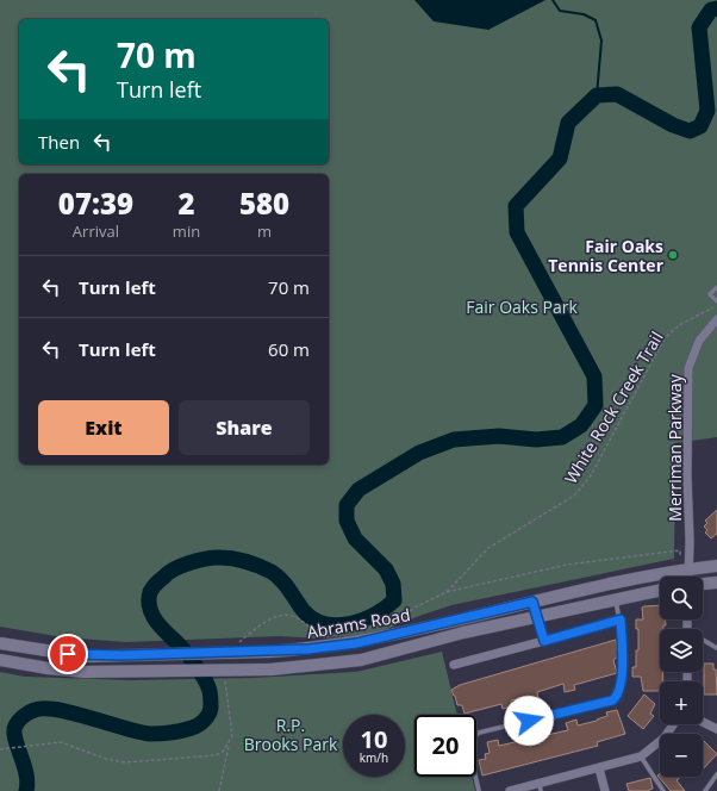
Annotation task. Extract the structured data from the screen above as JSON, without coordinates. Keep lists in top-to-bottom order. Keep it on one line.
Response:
{"streets":{"main road":["Abrams Road"],"street":["Merriman Parkway"],"path":["White Rock Creek Trail"]},"crossings":[["Merriman Parkway","Abrams Road"]],"parks":["Fair Oaks Park","R.P. Brooks Park"],"places":["Fair Oaks Tennis Center"],"page":{"turn":["70 m","Turn left"],"then":"Then","eta":["07:39","Arrival","2","min","580","m"],"list":[{"name":"Turn left","value":"70 m"},{"name":"Turn left","value":"60 m"}],"buttons":["Exit","Share"],"map_buttons":["+","−"],"speed":"10 km/h","limit":"20"}}
